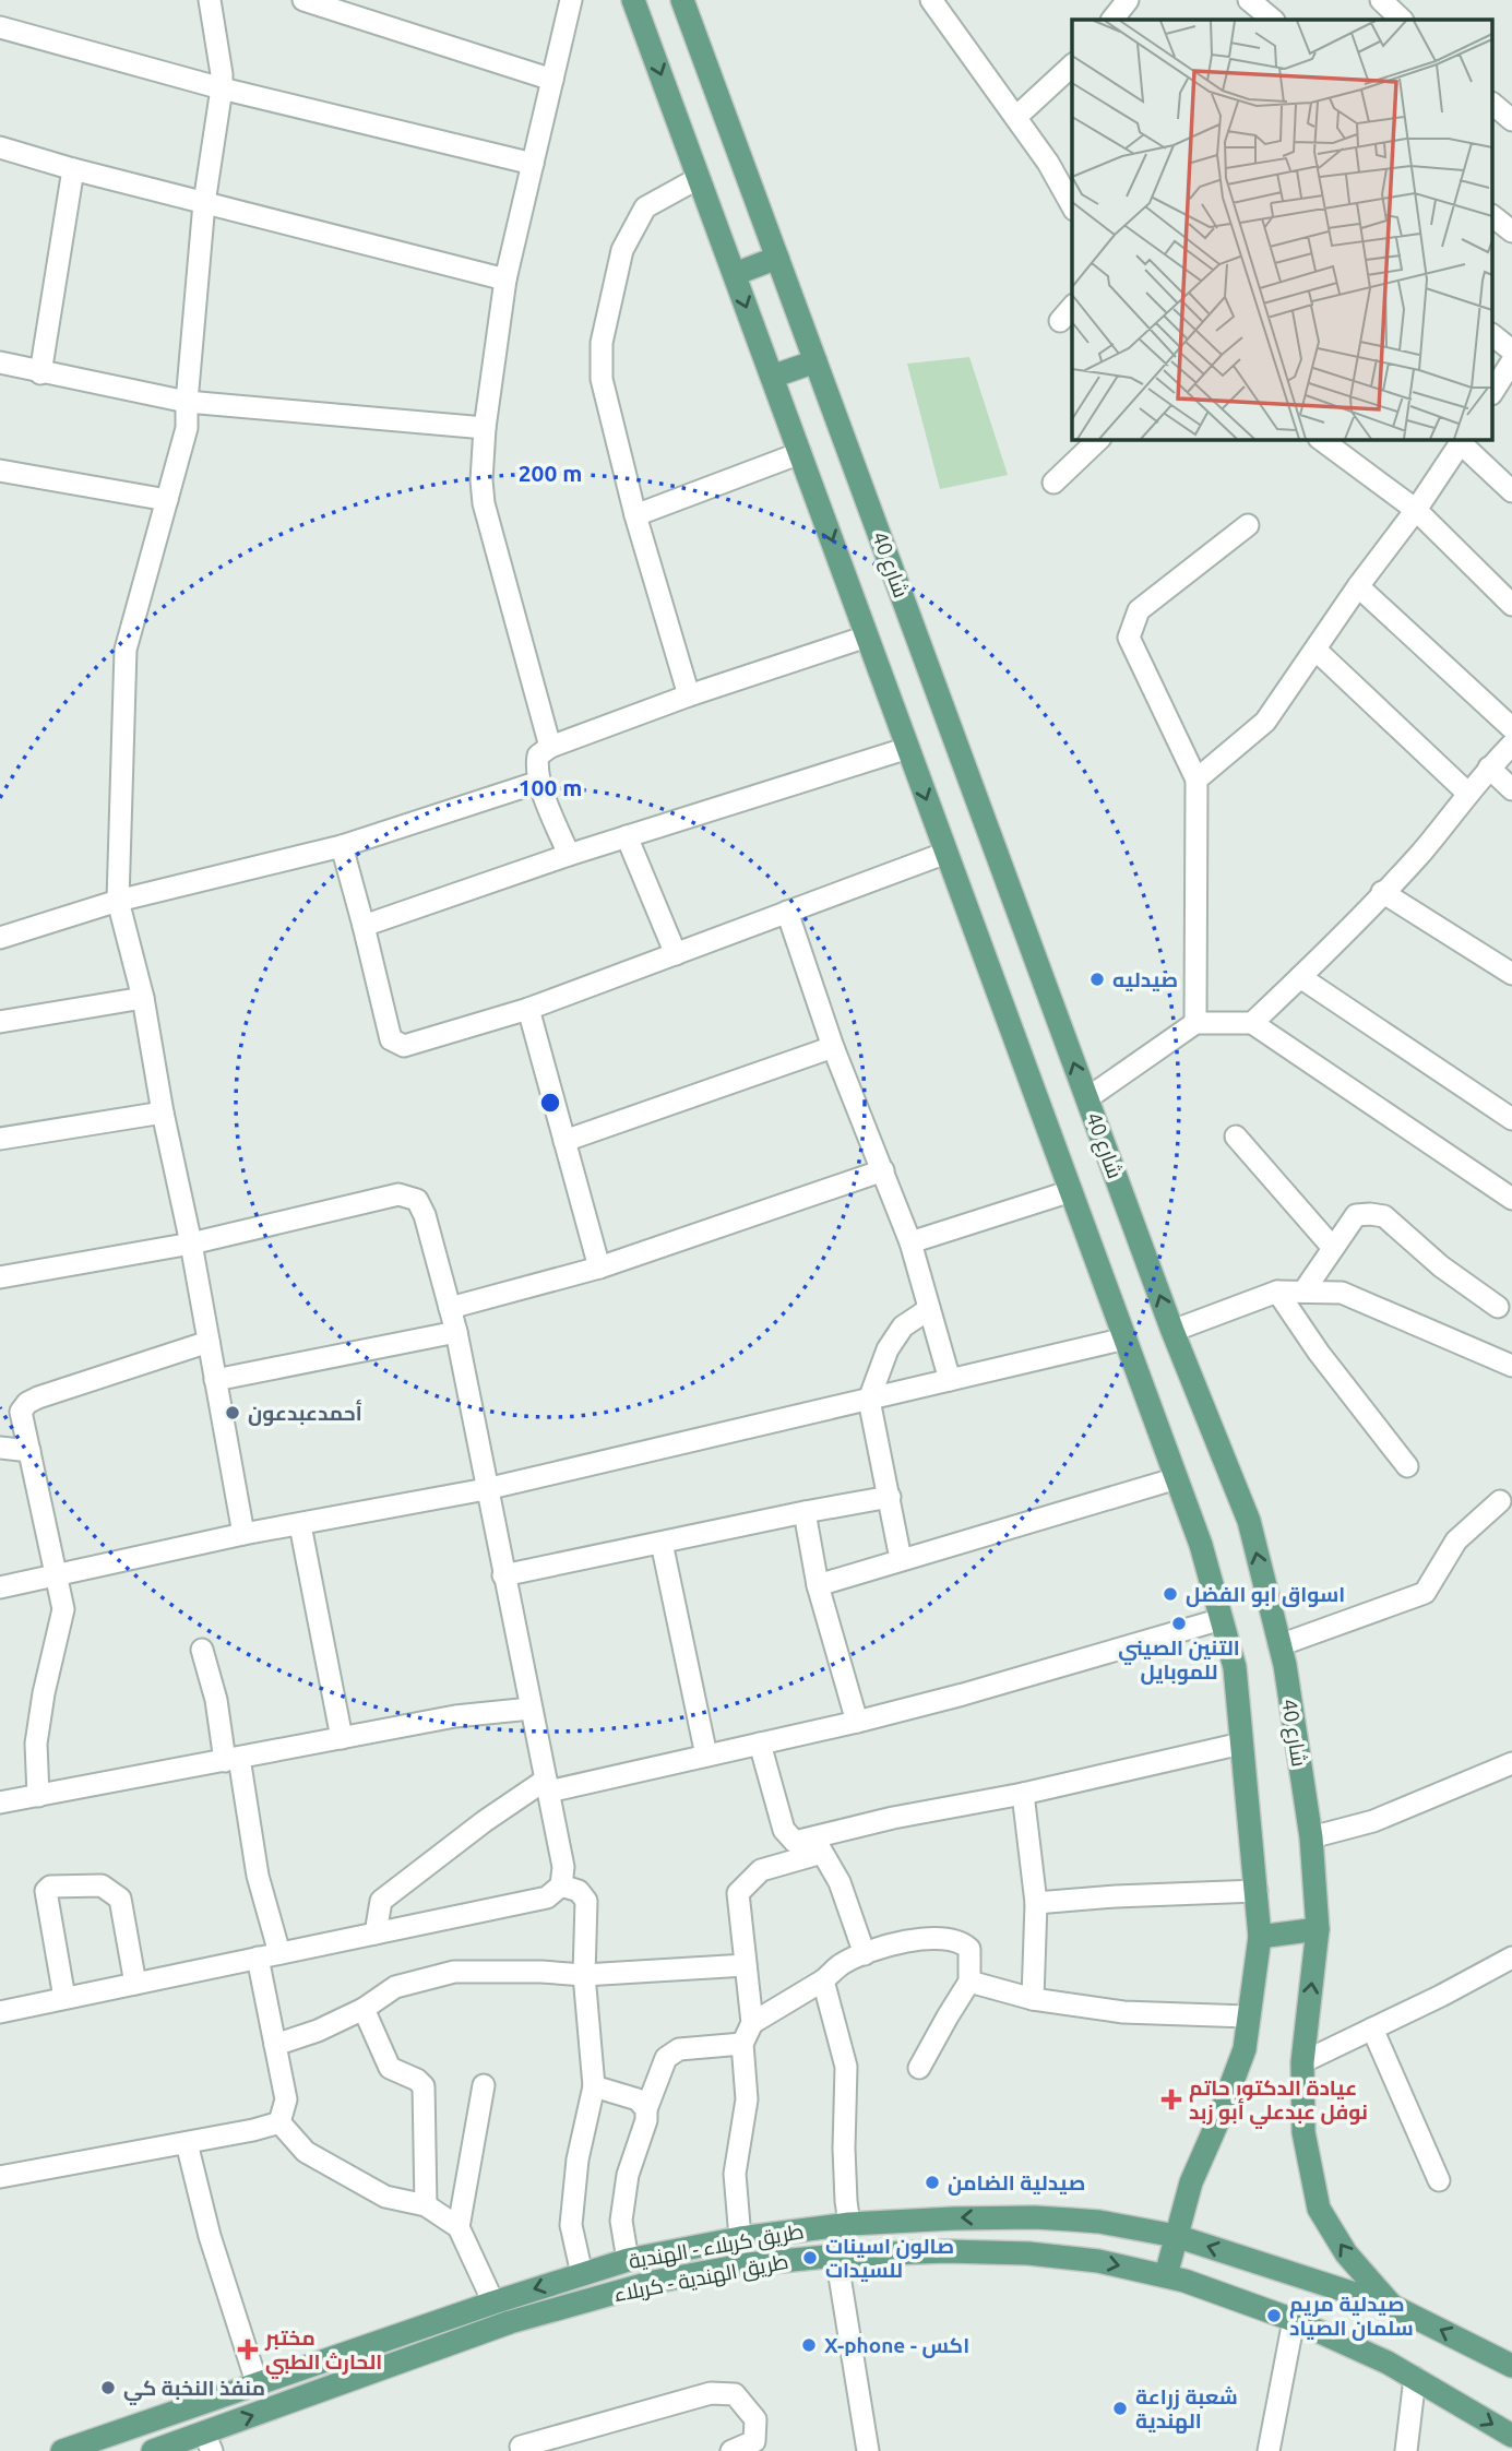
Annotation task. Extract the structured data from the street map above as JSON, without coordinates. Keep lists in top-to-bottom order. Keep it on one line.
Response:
{"streets":{"main road":["شارع 40","طريق كربلاء - الهندية","طريق الهندية - كربلاء"]},"crossings":[["شارع 40","طريق كربلاء - الهندية"]],"one_way":["طريق كربلاء - الهندية","طريق الهندية - كربلاء"],"places":{"other":["صيدليه","أحمدعبدعون","اسواق ابو الفضل","التنين الصيني للموبايل","صيدلية الضامن","صالون اسينات للسيدات","صيدلية مريم سلمان الصياد","X-phone - اكس","منفذ النخبة كي","شعبة زراعة الهندية"],"health":["عيادة الدكتور حاتم نوفل عبدعلي أبو زبد","مختبر الحارث الطبي"]},"rings":["200 m","100 m"]}
